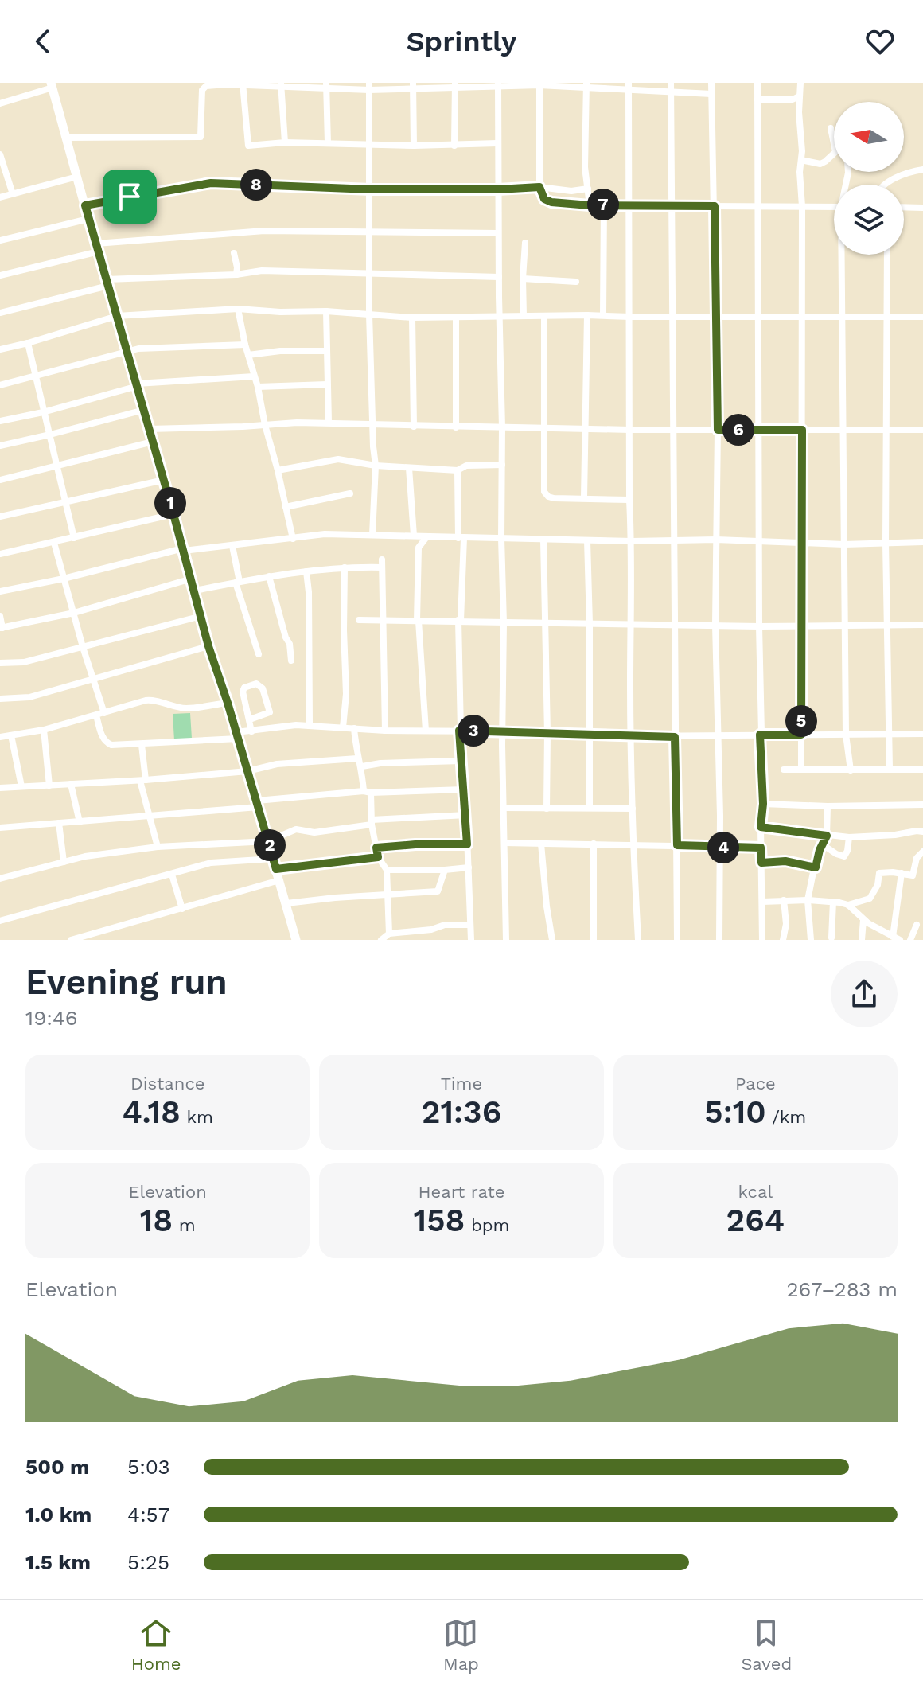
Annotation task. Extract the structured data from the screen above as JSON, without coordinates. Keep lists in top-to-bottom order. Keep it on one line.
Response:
{"north":"left","page":{"header":"Sprintly","pins":["8","7","6","1","5","3","2","4"],"heading":["Evening run","19:46"],"stats":[["Distance","4.18 km"],["Time","21:36"],["Pace","5:10 /km"],["Elevation","18 m"],["Heart rate","158 bpm"],["kcal","264"]],"chart":["Elevation","267–283 m"],"list":[{"name":"500 m","note":"5:03"},{"name":"1.0 km","note":"4:57"},{"name":"1.5 km","note":"5:25"}],"tabs":["Home","Map","Saved"]}}
